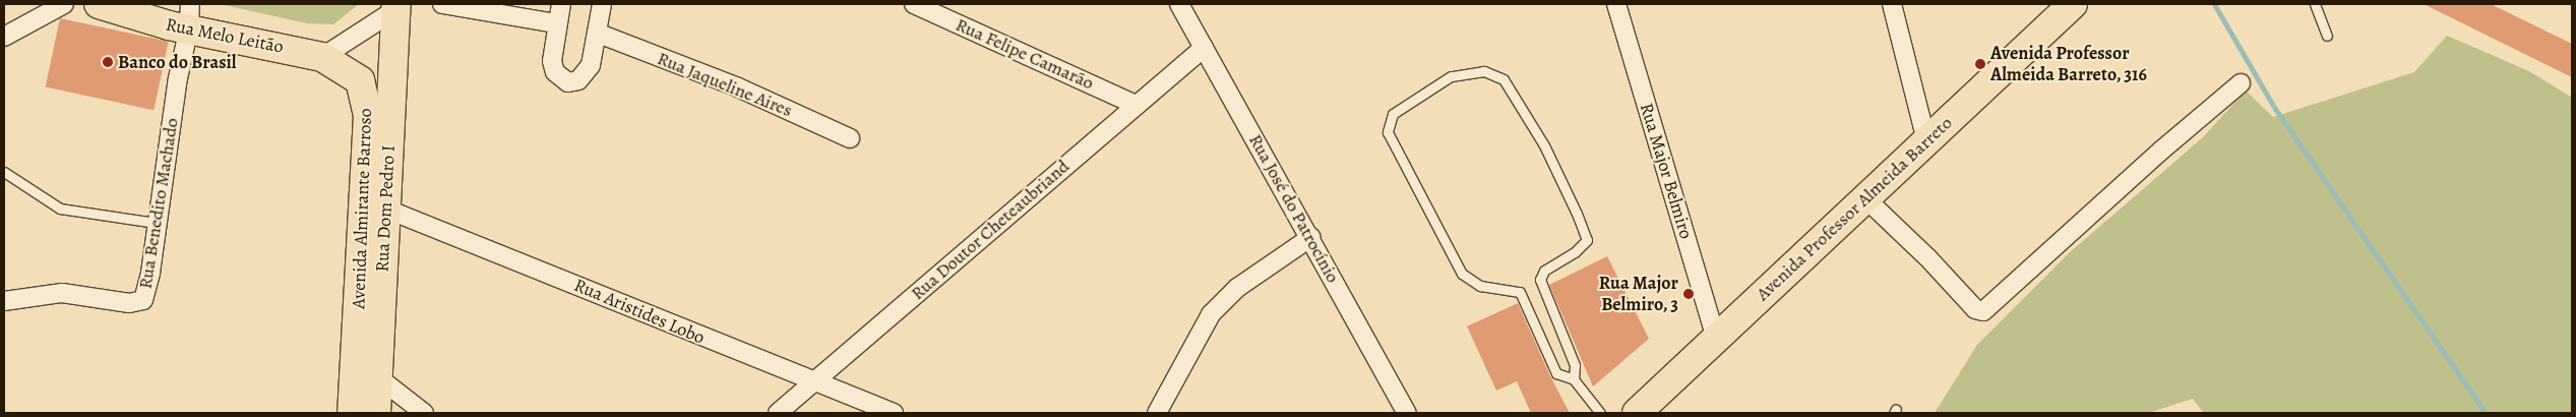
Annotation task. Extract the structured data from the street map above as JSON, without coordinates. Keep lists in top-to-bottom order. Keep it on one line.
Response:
{"streets":{"main road":["Rua Melo Leitão","Avenida Almirante Barroso","Rua Dom Pedro I","Avenida Professor Almeida Barreto"],"street":["Rua Felipe Camarão","Rua Jaqueline Aires","Rua Major Belmiro","Rua Benedito Machado","Rua José do Patrocínio","Rua Doutor Cheteaubriand","Rua Aristides Lobo"]},"crossings":[["Rua Melo Leitão","Rua Benedito Machado"],["Rua Melo Leitão","Avenida Almirante Barroso"],["Rua Felipe Camarão","Rua Doutor Cheteaubriand"],["Rua Major Belmiro","Avenida Professor Almeida Barreto"],["Rua Dom Pedro I","Rua Aristides Lobo"],["Rua José do Patrocínio","Rua Doutor Cheteaubriand"],["Rua Doutor Cheteaubriand","Rua Aristides Lobo"]],"places":["Banco do Brasil","Avenida Professor Almeida Barreto, 316","Rua Major Belmiro, 3"]}
